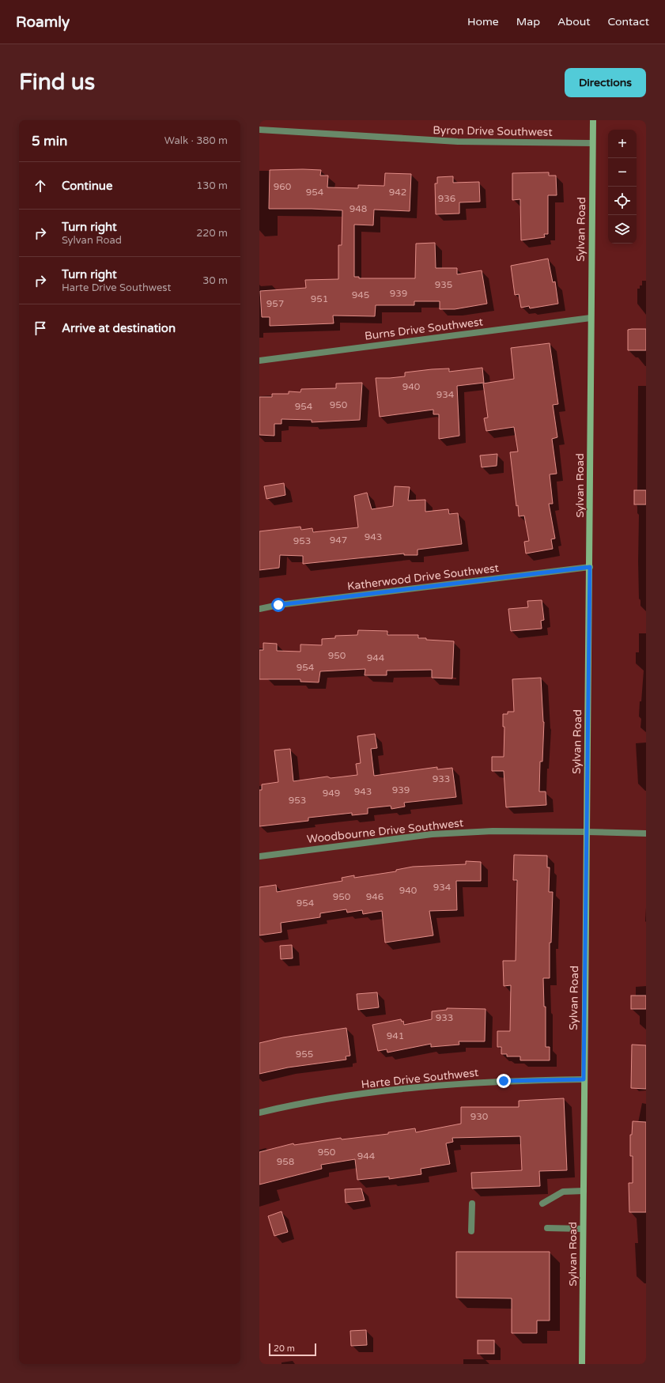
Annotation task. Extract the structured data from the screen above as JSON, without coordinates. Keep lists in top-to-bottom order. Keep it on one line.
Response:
{"streets":{"main road":["Sylvan Road"],"street":["Byron Drive Southwest","Burns Drive Southwest","Katherwood Drive Southwest","Woodbourne Drive Southwest","Harte Drive Southwest"]},"crossings":[["Byron Drive Southwest","Sylvan Road"],["Sylvan Road","Burns Drive Southwest"],["Sylvan Road","Katherwood Drive Southwest"],["Sylvan Road","Woodbourne Drive Southwest"],["Sylvan Road","Harte Drive Southwest"]],"house_numbers":["960","954","942","936","948","935","939","945","951","957","940","934","950","954","943","947","953","950","944","954","933","939","943","949","953","934","940","950","946","954","933","941","955","930","950","944","958"],"scale_bar":"20 m","page":{"header":"Roamly","nav":["Home","Map","About","Contact"],"buttons":"Directions","title":"Find us","heading":["5 min","Walk · 380 m"],"map_buttons":["+","−"],"list":[["Continue","130 m"],["Turn right","Sylvan Road","220 m"],["Turn right","Harte Drive Southwest","30 m"],"Arrive at destination"],"scale":"20 m"}}
